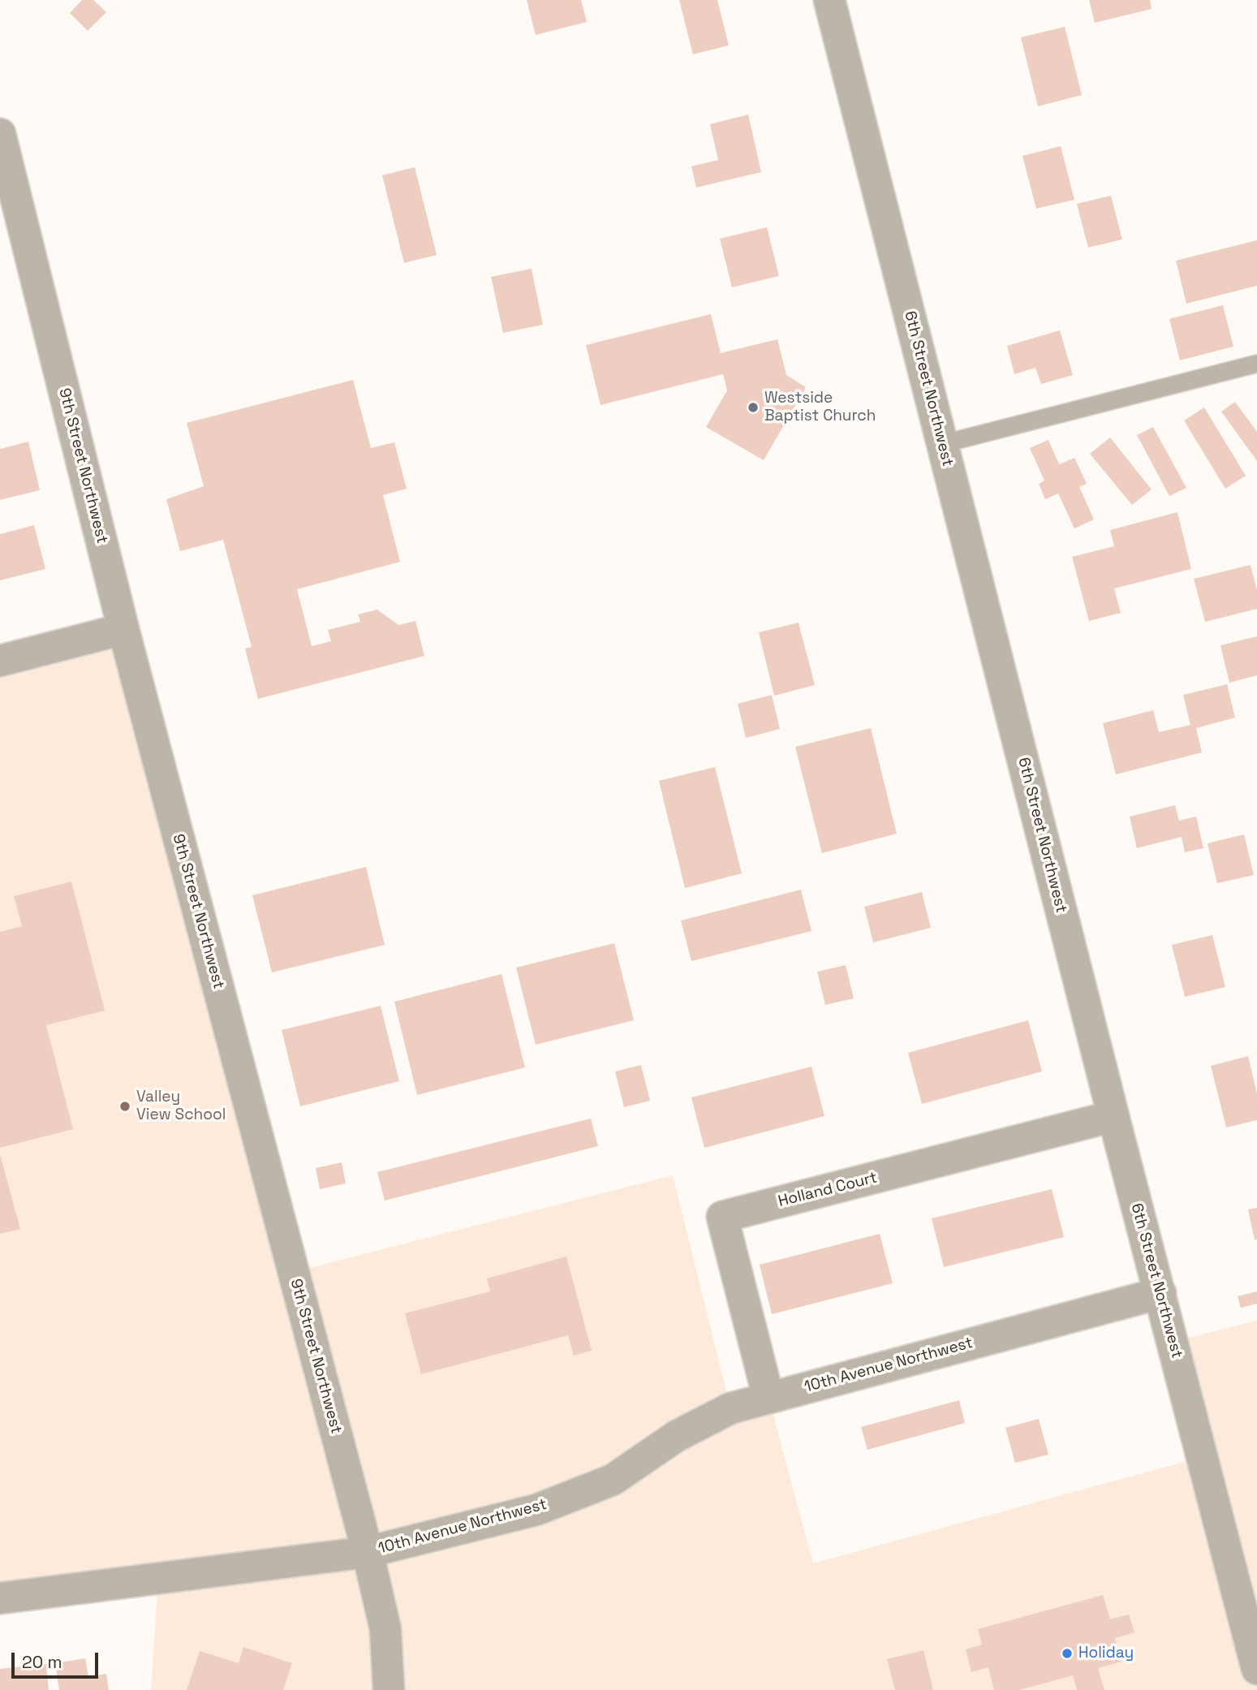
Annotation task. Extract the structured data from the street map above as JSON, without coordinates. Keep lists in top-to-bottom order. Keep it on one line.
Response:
{"streets":{"street":["6th Street Northwest","9th Street Northwest","Holland Court","10th Avenue Northwest"]},"crossings":[["6th Street Northwest","Holland Court"],["6th Street Northwest","10th Avenue Northwest"],["9th Street Northwest","10th Avenue Northwest"],["Holland Court","10th Avenue Northwest"]],"places":["Westside Baptist Church","Valley View School","Holiday"],"scale_bar":"20 m"}
